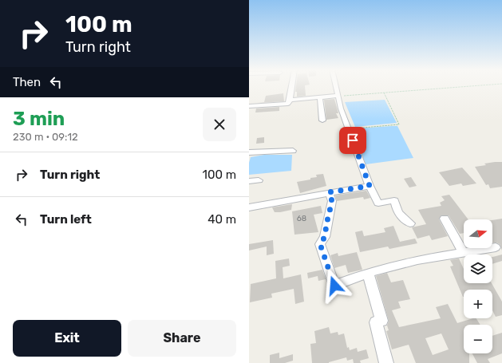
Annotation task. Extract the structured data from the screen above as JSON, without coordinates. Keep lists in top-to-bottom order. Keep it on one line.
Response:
{"house_numbers":["68"],"north":"right","page":{"turn":["100 m","Turn right"],"then":"Then","heading":["3 min","230 m · 09:12"],"list":[{"name":"Turn right","value":"100 m"},{"name":"Turn left","value":"40 m"}],"map_buttons":["+","−"],"buttons":["Exit","Share"]}}
